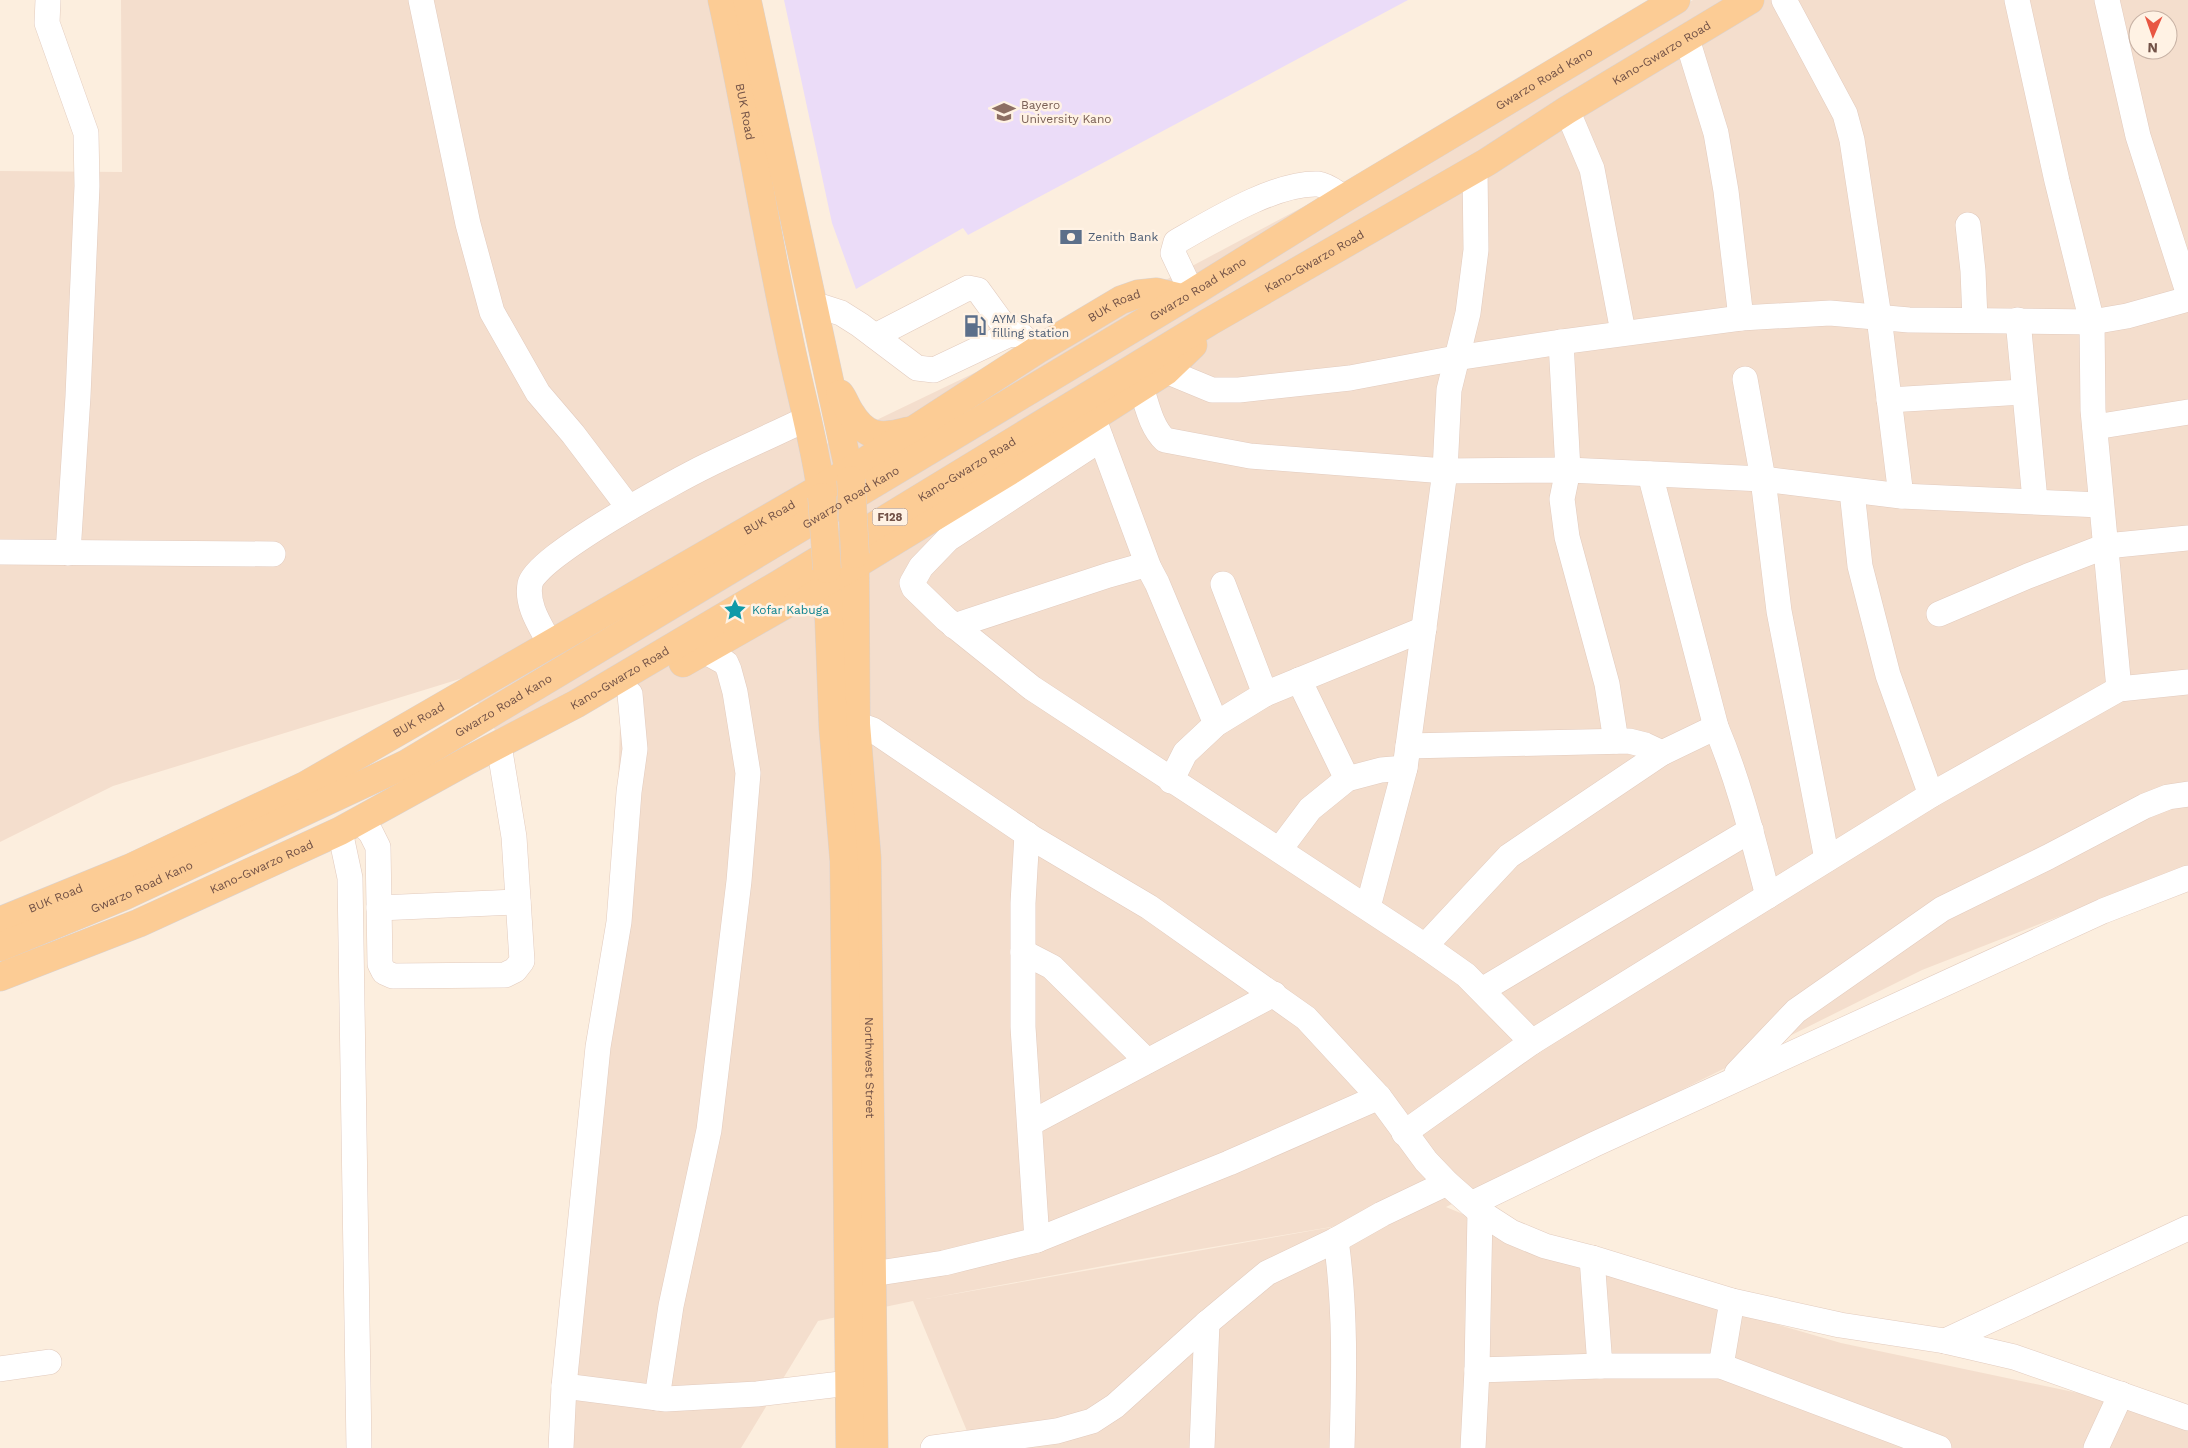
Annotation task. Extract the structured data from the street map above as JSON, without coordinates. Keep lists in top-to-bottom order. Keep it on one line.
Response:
{"streets":{"main road":["Kano-Gwarzo Road","Gwarzo Road Kano","BUK Road","F128","Northwest Street"]},"crossings":[["Gwarzo Road Kano","BUK Road"]],"places":{"school or university":["Bayero University Kano"],"bank":["Zenith Bank"],"fuel station":["AYM Shafa filling station"],"place":["Kofar Kabuga"]},"north":"bottom"}
